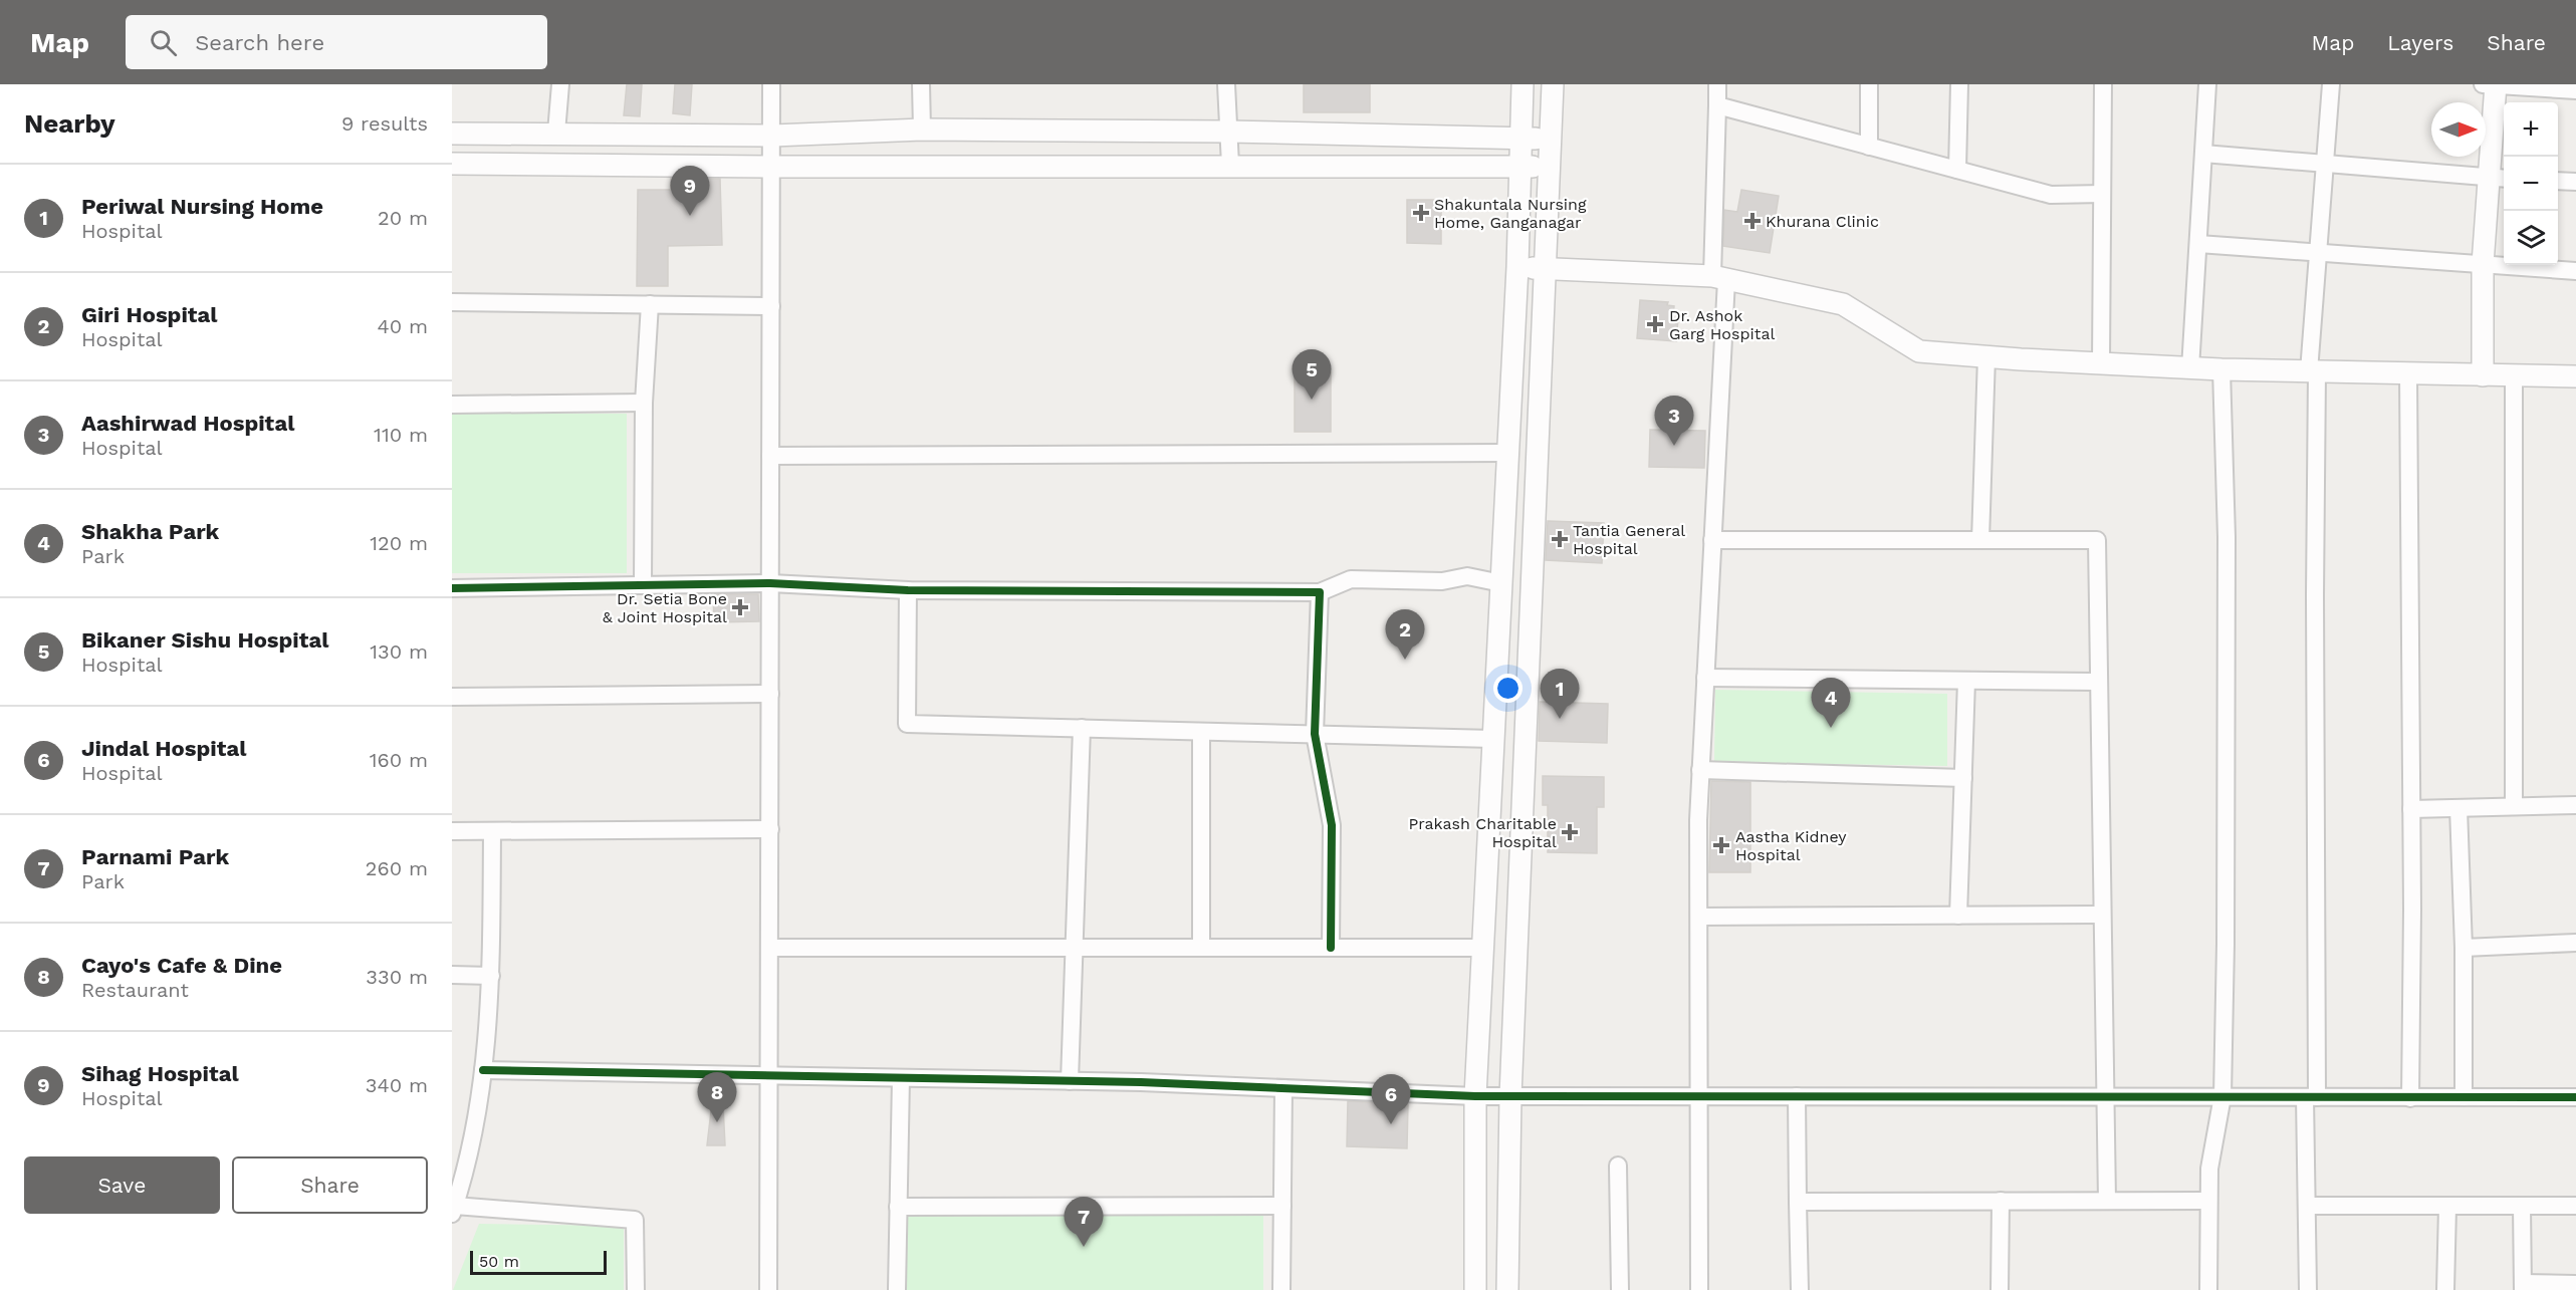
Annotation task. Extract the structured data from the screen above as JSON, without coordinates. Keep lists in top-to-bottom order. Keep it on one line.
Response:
{"places":{"health":["Shakuntala Nursing Home, Ganganagar","Khurana Clinic","Dr. Ashok Garg Hospital","Tantia General Hospital","Dr. Setia Bone & Joint Hospital","Prakash Charitable Hospital","Aastha Kidney Hospital"]},"scale_bar":"50 m","north":"right","page":{"header":"Map","search":"Search here","nav":["Map","Layers","Share"],"heading":["Nearby","9 results"],"map_buttons":["+","−"],"list":[{"mark":"1","name":"Periwal Nursing Home","note":"Hospital","value":"20 m"},{"mark":"2","name":"Giri Hospital","note":"Hospital","value":"40 m"},{"mark":"3","name":"Aashirwad Hospital","note":"Hospital","value":"110 m"},{"mark":"4","name":"Shakha Park","note":"Park","value":"120 m"},{"mark":"5","name":"Bikaner Sishu Hospital","note":"Hospital","value":"130 m"},{"mark":"6","name":"Jindal Hospital","note":"Hospital","value":"160 m"},{"mark":"7","name":"Parnami Park","note":"Park","value":"260 m"},{"mark":"8","name":"Cayo's Cafe & Dine","note":"Restaurant","value":"330 m"},{"mark":"9","name":"Sihag Hospital","note":"Hospital","value":"340 m"}],"pins":["9","5","3","2","1","4","8","6","7"],"buttons":["Save","Share"],"scale":"50 m"}}
